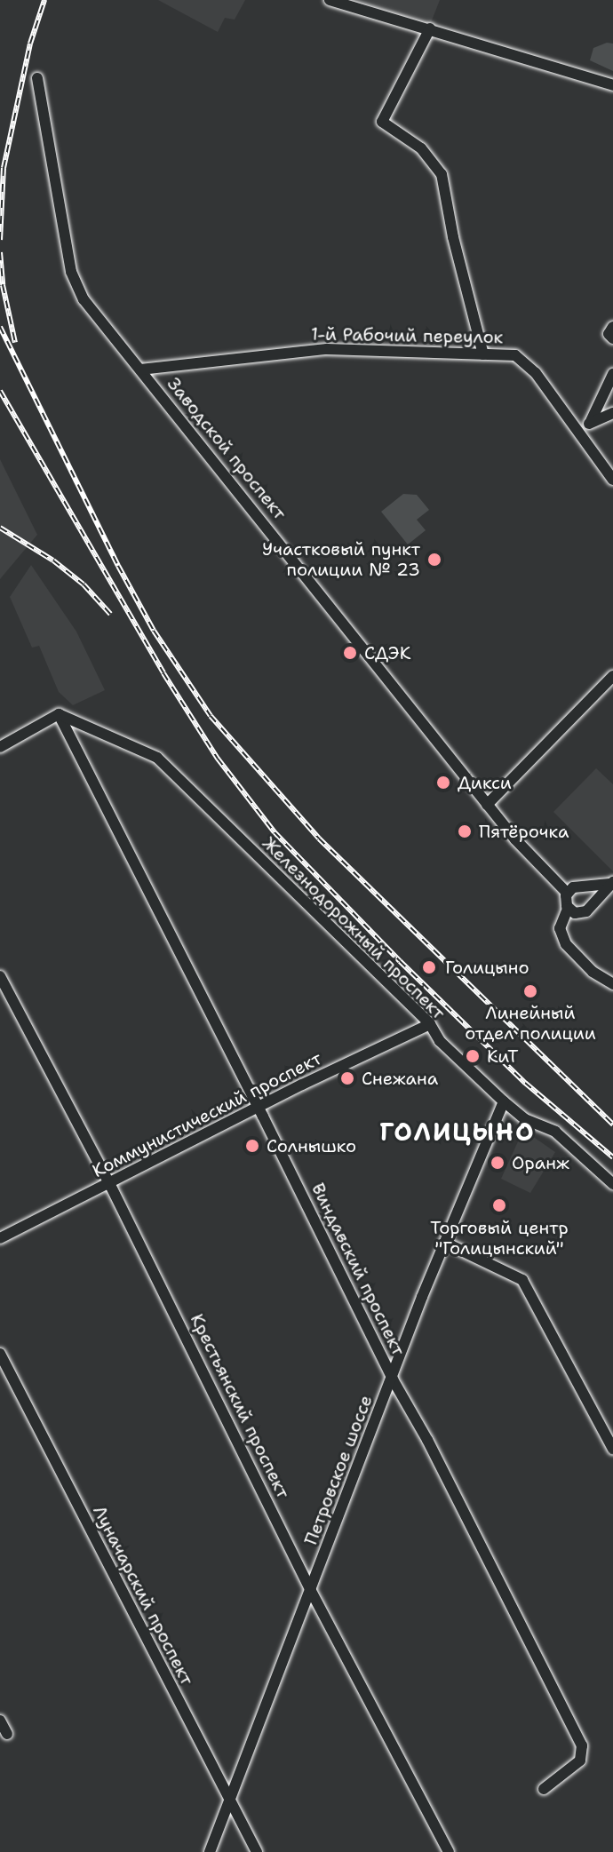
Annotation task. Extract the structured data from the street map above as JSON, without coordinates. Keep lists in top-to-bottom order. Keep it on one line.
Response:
{"streets":{"street":["1-й Рабочий переулок","Заводской проспект","Железнодорожный проспект","Коммунистический проспект","Виндавский проспект","Крестьянский проспект","Петровское шоссе","Луначарский проспект"]},"crossings":[["1-й Рабочий переулок","Заводской проспект"],["Железнодорожный проспект","Коммунистический проспект"],["Железнодорожный проспект","Виндавский проспект"],["Железнодорожный проспект","Петровское шоссе"],["Коммунистический проспект","Виндавский проспект"],["Коммунистический проспект","Крестьянский проспект"],["Виндавский проспект","Петровское шоссе"],["Крестьянский проспект","Петровское шоссе"],["Петровское шоссе","Луначарский проспект"]],"districts":["ГОЛИЦЫНО"],"places":["Участковый пункт полиции № 23","СДЭК","Дикси","Пятёрочка","Голицыно","Линейный отдел полиции","КиТ","Снежана","Солнышко","Оранж","Торговый центр \"Голицынский\""]}
